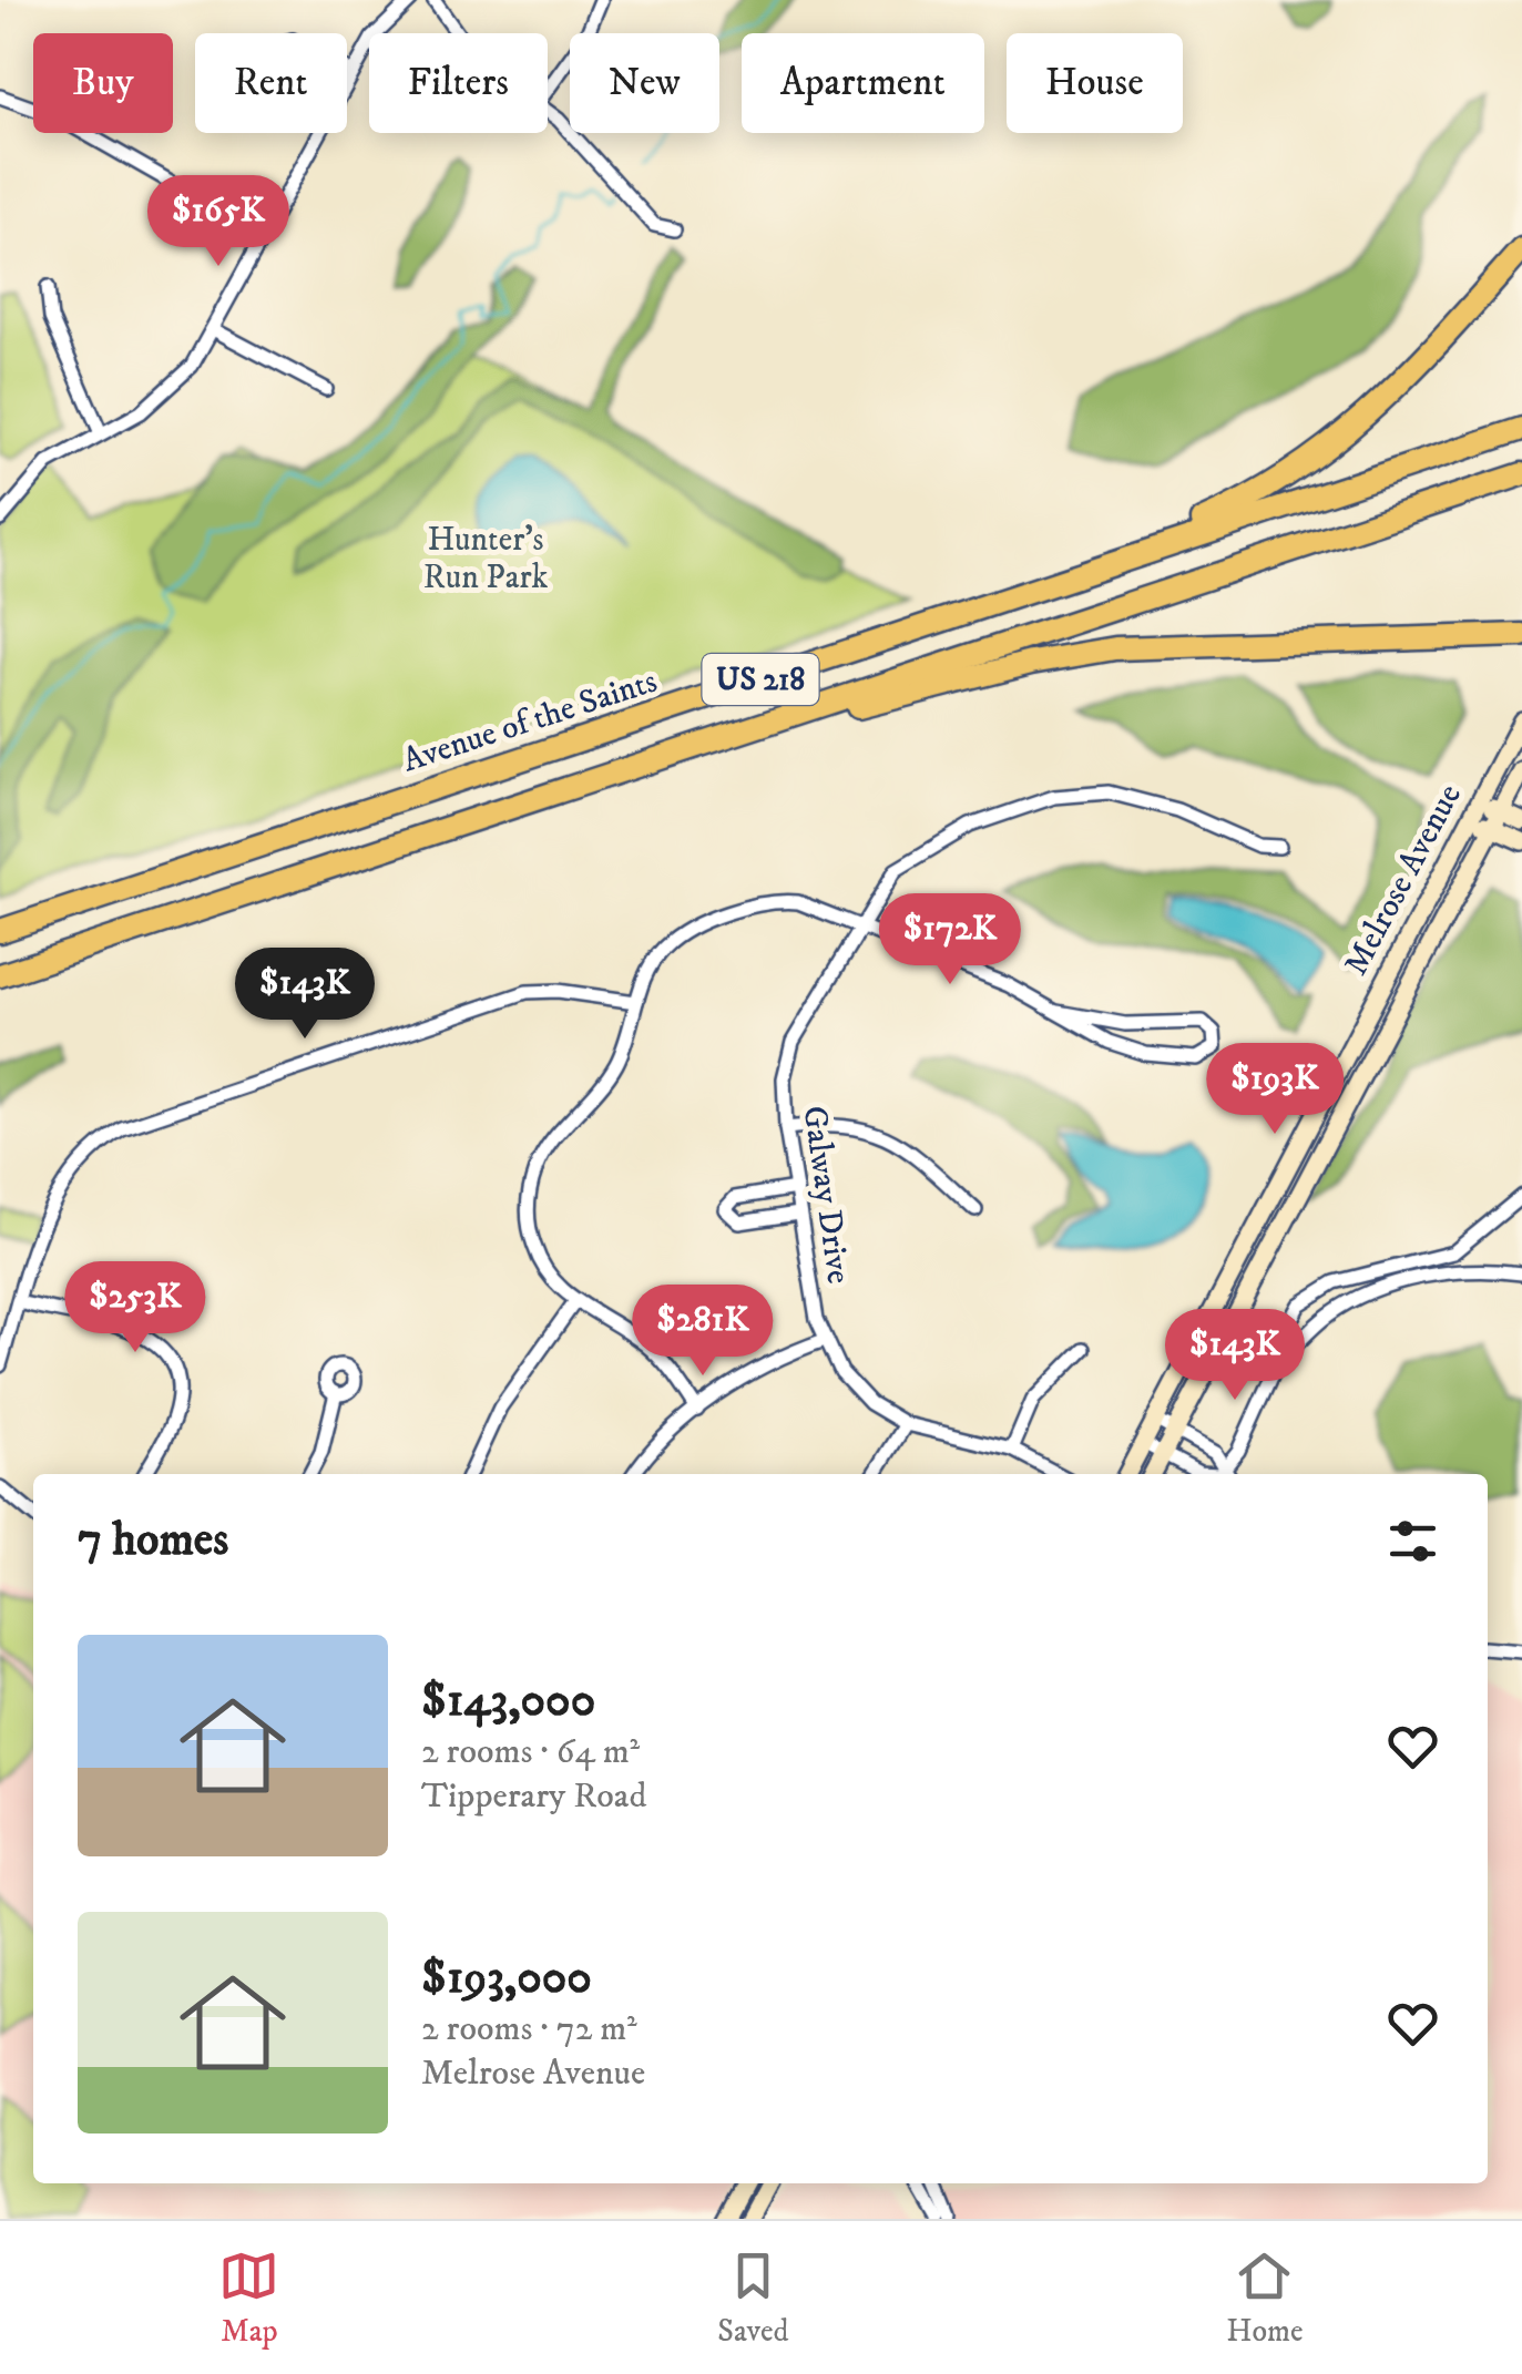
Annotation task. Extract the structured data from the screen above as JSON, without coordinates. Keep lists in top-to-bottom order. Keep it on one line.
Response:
{"streets":{"highway":["US 218","Avenue of the Saints"],"main road":["Melrose Avenue"],"street":["Galway Drive"]},"parks":["Hunter's Run Park"],"page":{"chip":["Buy","Rent","Filters","New","Apartment","House"],"price":["$165K","$172K","$143K","$193K","$253K","$281K","$143K"],"heading":"7 homes","list":[{"name":"$143,000","note":"2 rooms · 64 m² · Tipperary Road"},{"name":"$193,000","note":"2 rooms · 72 m² · Melrose Avenue"}],"tabs":["Map","Saved","Home"]}}
